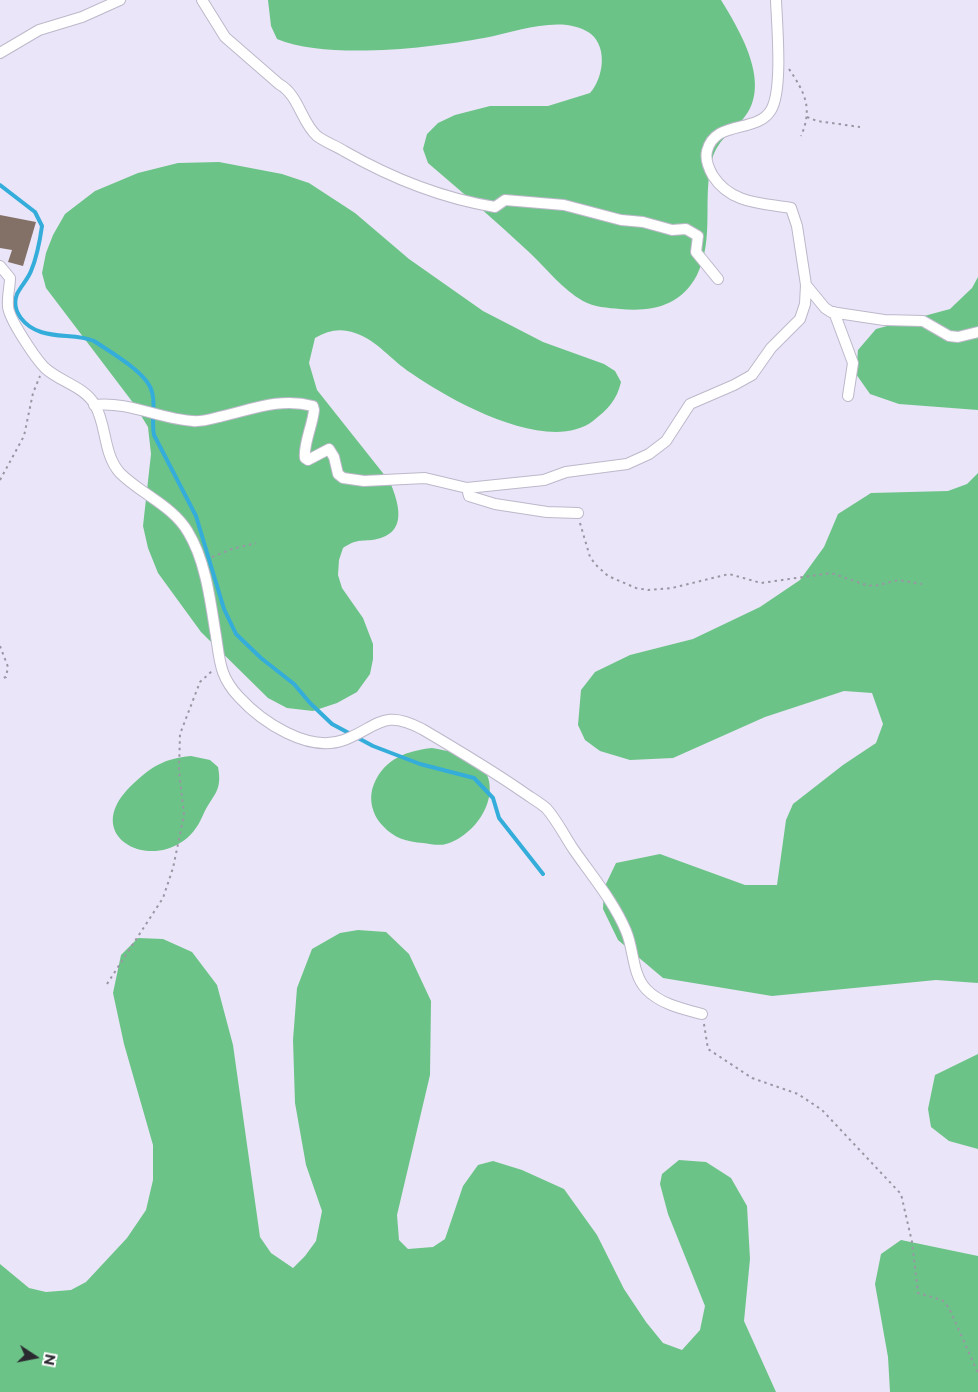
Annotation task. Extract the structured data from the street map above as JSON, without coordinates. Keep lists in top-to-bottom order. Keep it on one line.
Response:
{"north":"right"}
